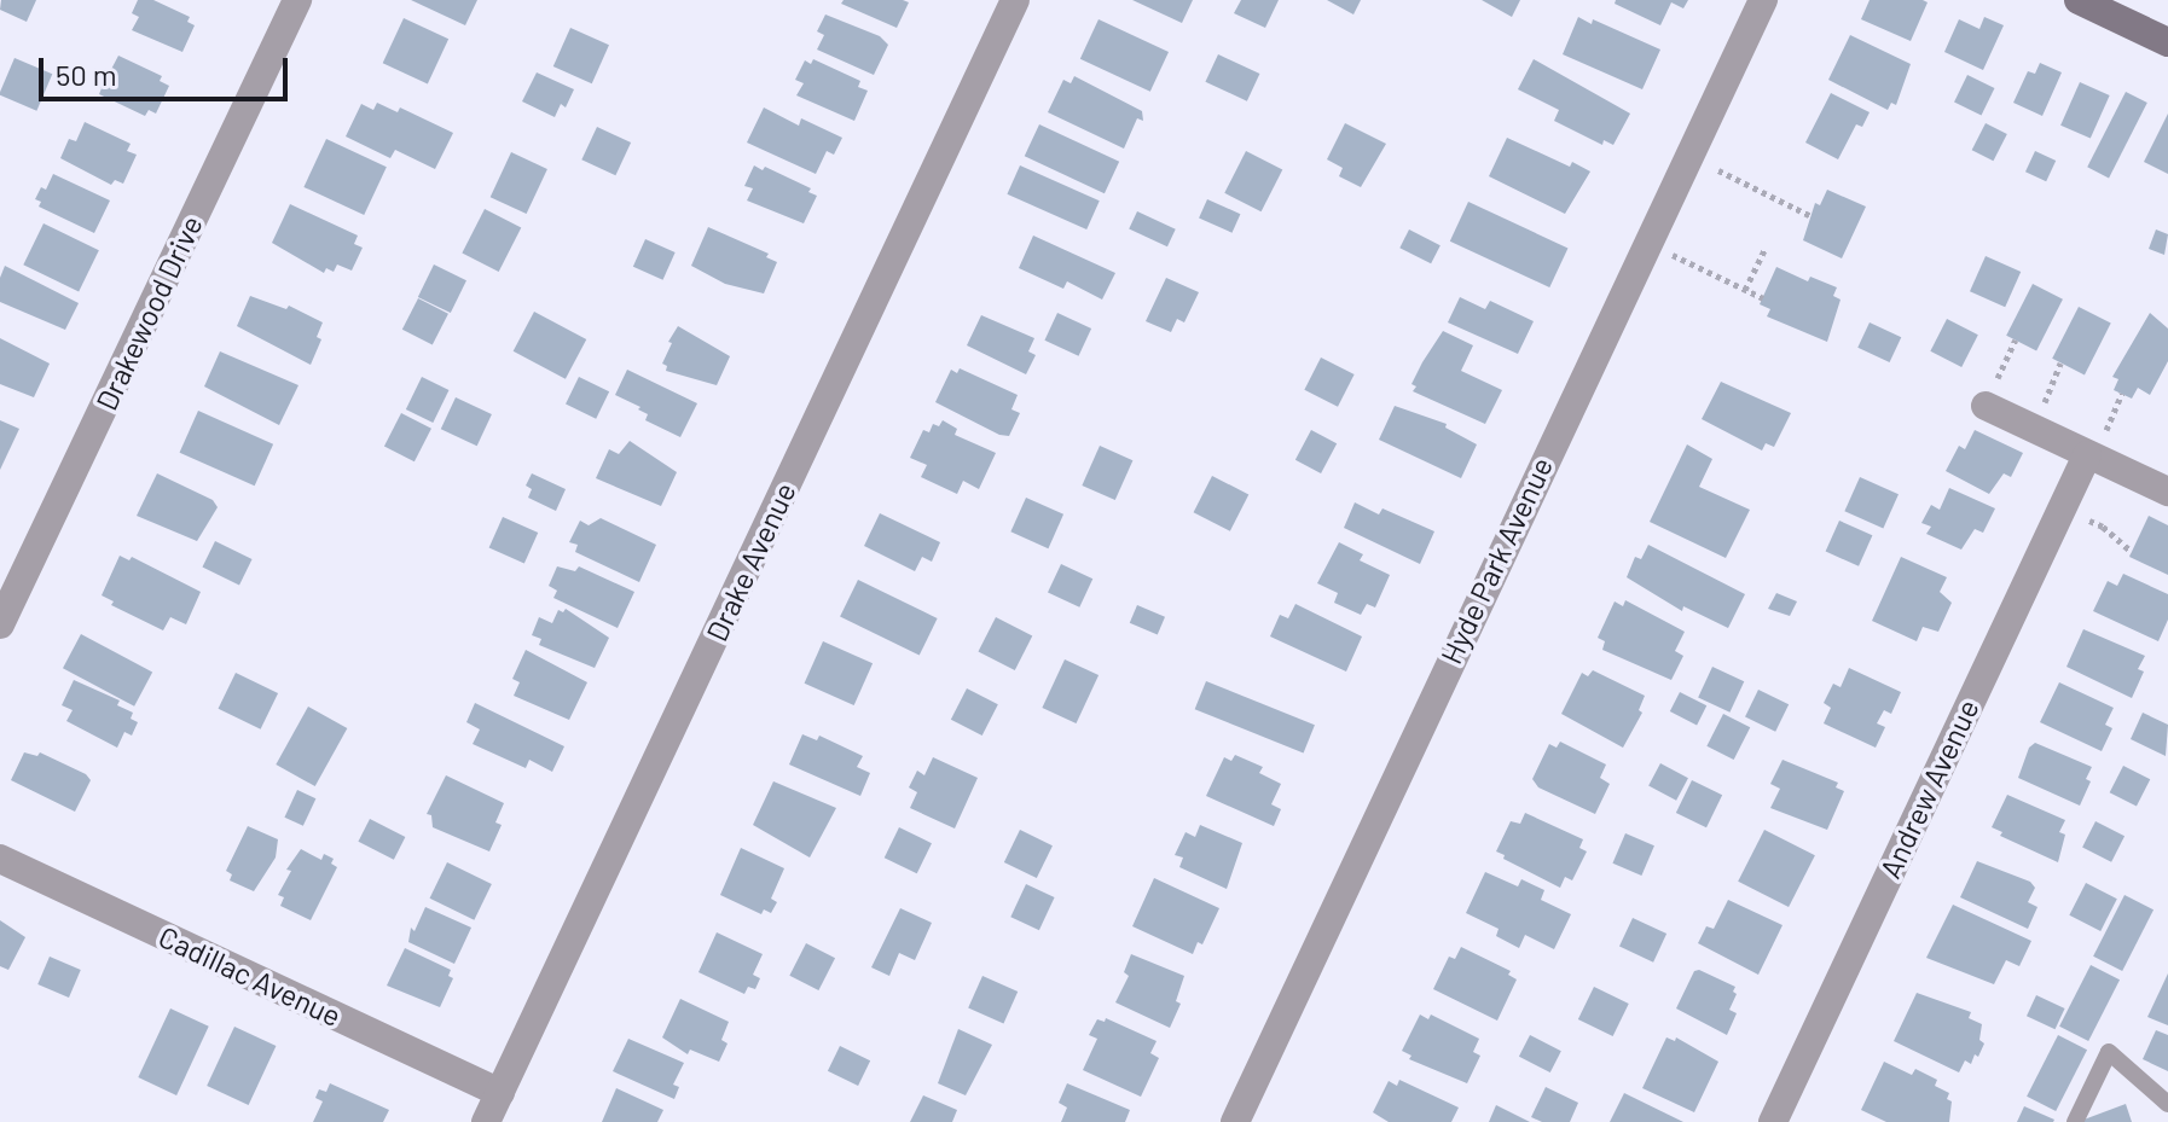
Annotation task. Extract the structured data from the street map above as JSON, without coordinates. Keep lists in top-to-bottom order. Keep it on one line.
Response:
{"streets":{"street":["Drakewood Drive","Hyde Park Avenue","Drake Avenue","Andrew Avenue","Cadillac Avenue"]},"crossings":[["Drake Avenue","Cadillac Avenue"]],"scale_bar":"50 m"}
